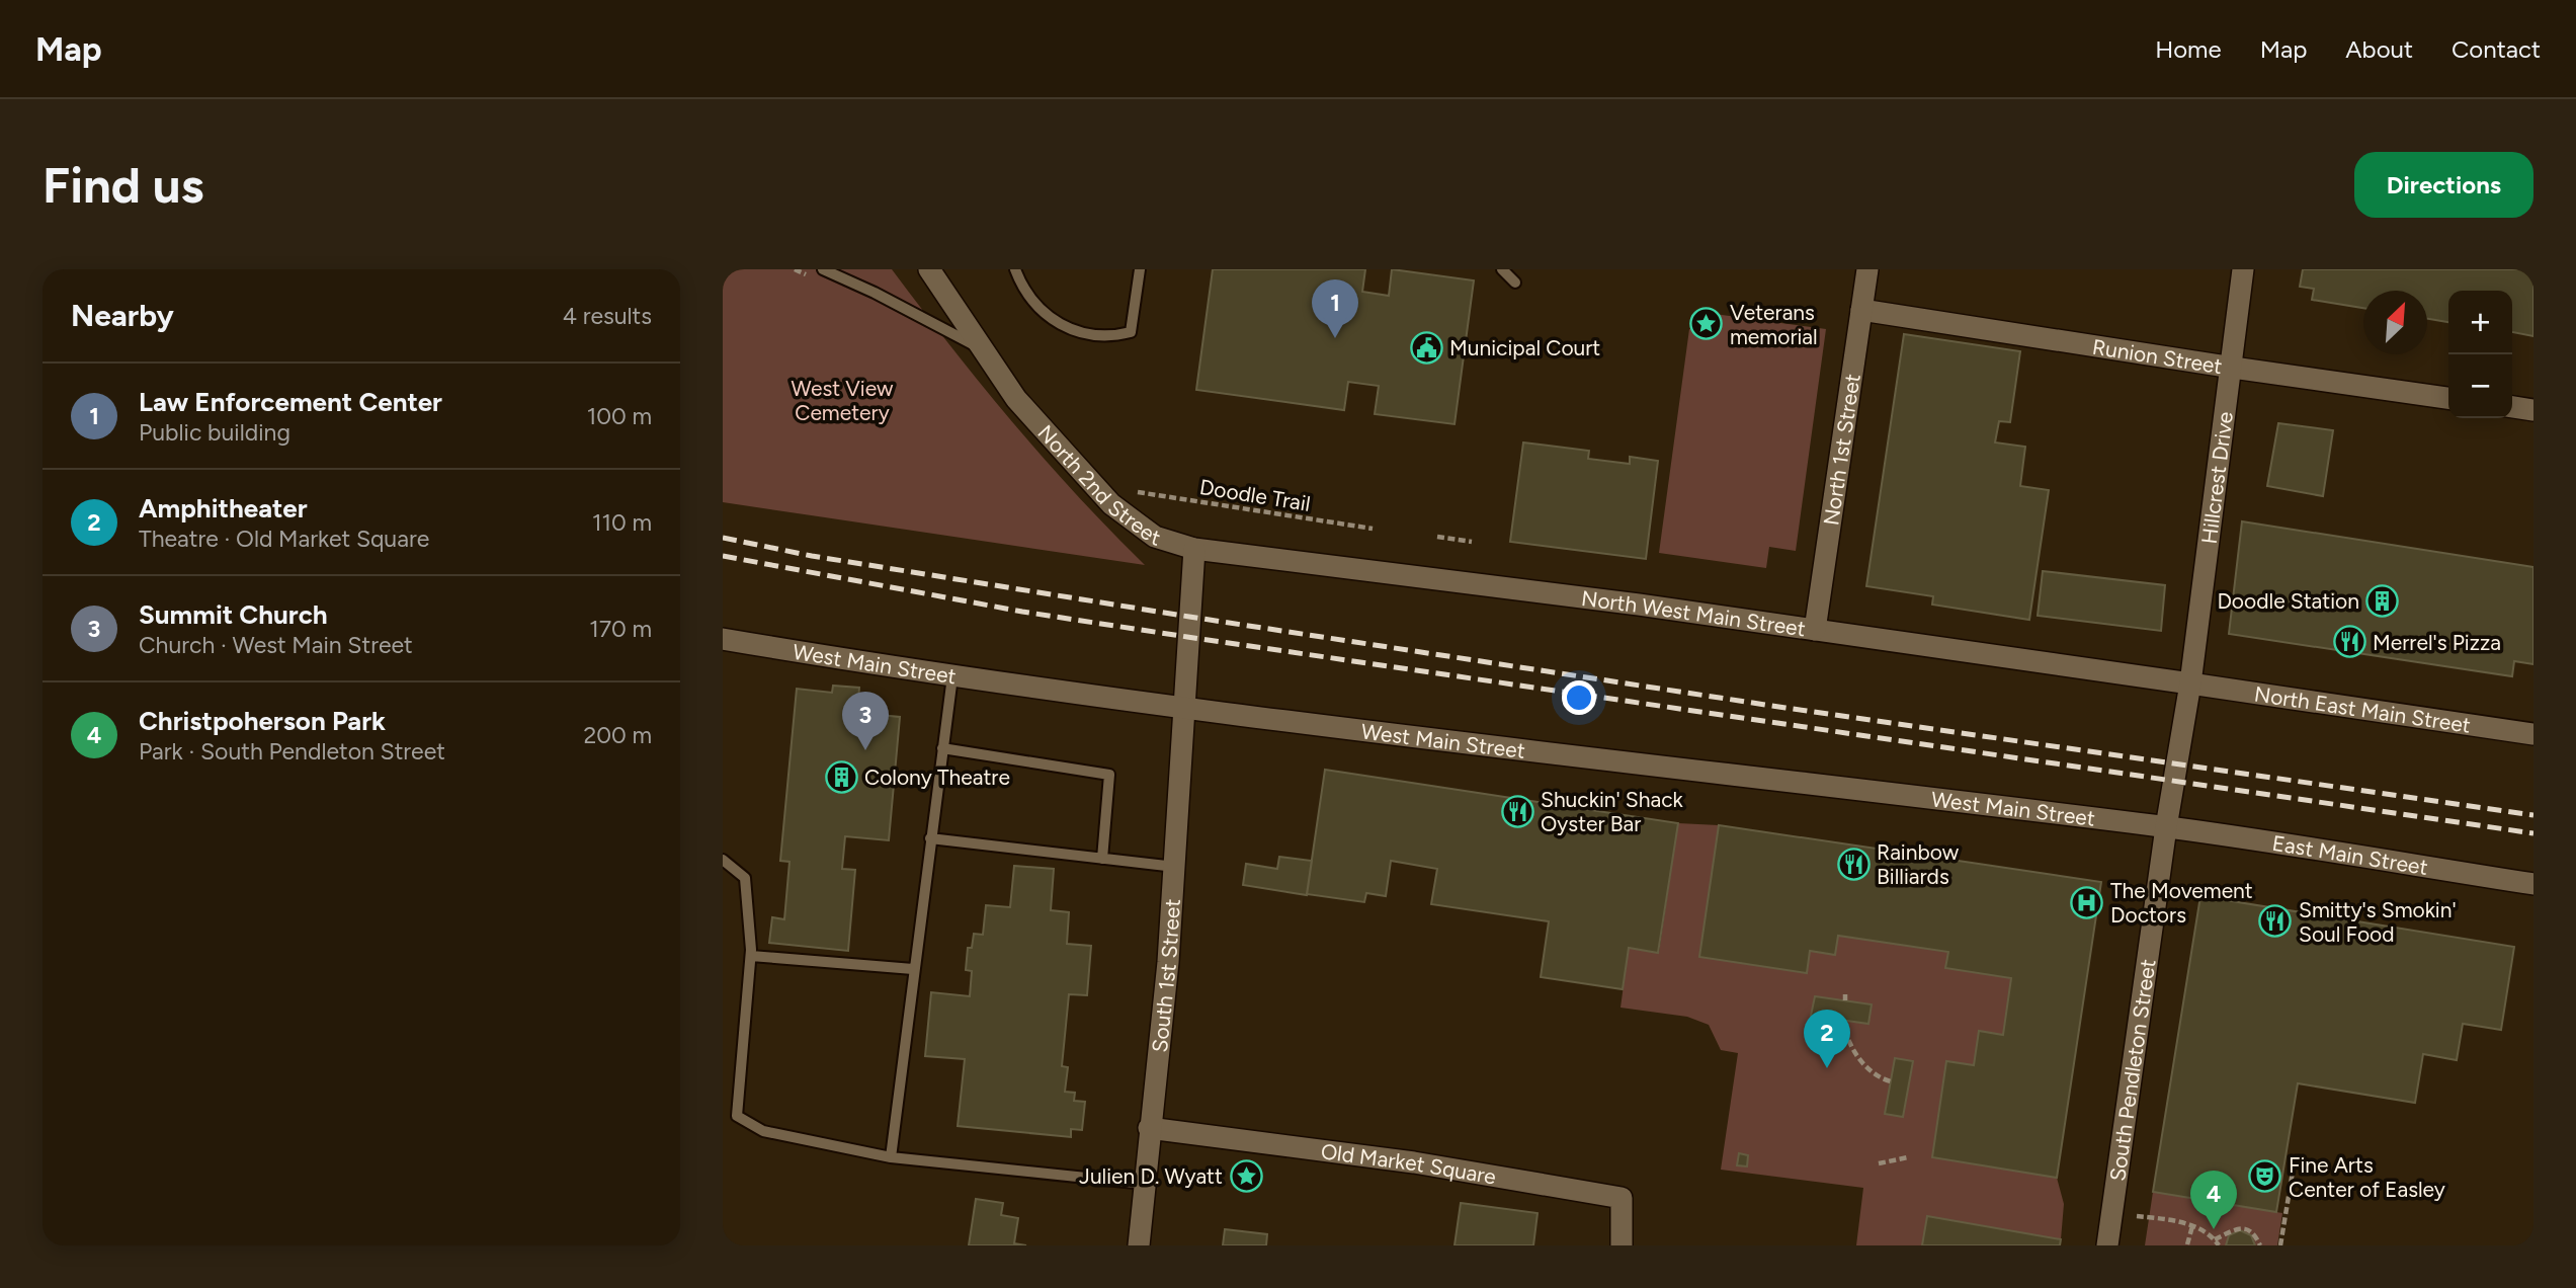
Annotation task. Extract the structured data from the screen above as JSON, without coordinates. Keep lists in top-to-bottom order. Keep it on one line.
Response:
{"streets":{"street":["Runion Street","North 1st Street","Hillcrest Drive","North 2nd Street","North West Main Street","West Main Street","North East Main Street","East Main Street","South 1st Street","South Pendleton Street","Old Market Square"],"path":["Doodle Trail"]},"crossings":[["Runion Street","North 1st Street"],["Runion Street","Hillcrest Drive"],["North 1st Street","North West Main Street"],["Hillcrest Drive","North West Main Street"],["Hillcrest Drive","North East Main Street"],["Hillcrest Drive","South Pendleton Street"],["North 2nd Street","North West Main Street"],["North West Main Street","North East Main Street"],["North West Main Street","South Pendleton Street"],["West Main Street","East Main Street"],["West Main Street","South 1st Street"],["West Main Street","South Pendleton Street"],["North East Main Street","South Pendleton Street"],["East Main Street","South Pendleton Street"],["South 1st Street","Old Market Square"]],"parks":["West View Cemetery"],"places":{"place":["Veterans memorial","Julien D. Wyatt"],"public building":["Municipal Court"],"building":["Doodle Station","Colony Theatre"],"restaurant":["Merrel's Pizza","Shuckin' Shack Oyster Bar","Rainbow Billiards","Smitty's Smokin' Soul Food"],"hospital":["The Movement Doctors"],"theatre":["Fine Arts Center of Easley"]},"north":"top right","page":{"header":"Map","nav":["Home","Map","About","Contact"],"buttons":"Directions","title":"Find us","heading":["Nearby","4 results"],"pins":["1","3","2","4"],"map_buttons":["+","−"],"list":[{"mark":"1","name":"Law Enforcement Center","note":"Public building","value":"100 m"},{"mark":"2","name":"Amphitheater","note":"Theatre · Old Market Square","value":"110 m"},{"mark":"3","name":"Summit Church","note":"Church · West Main Street","value":"170 m"},{"mark":"4","name":"Christpoherson Park","note":"Park · South Pendleton Street","value":"200 m"}]}}
